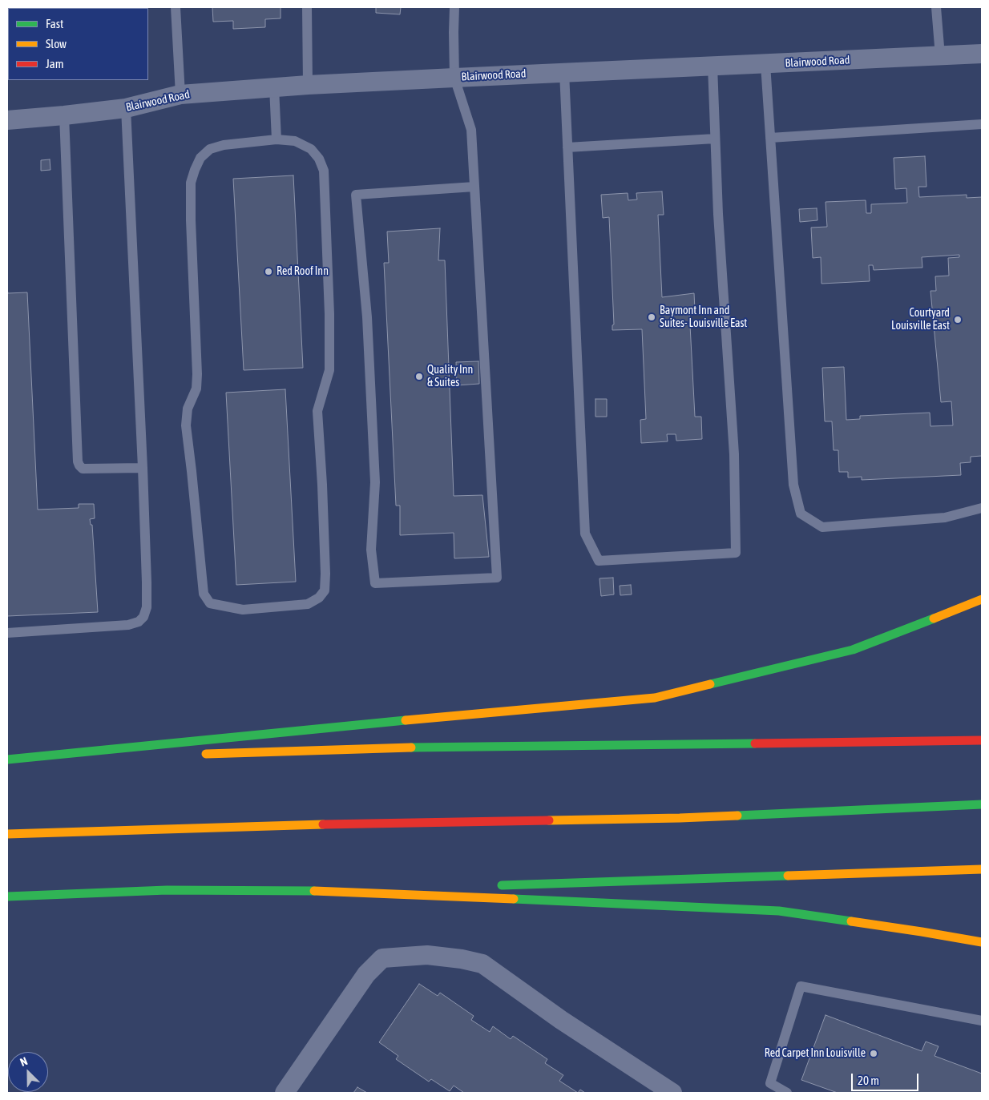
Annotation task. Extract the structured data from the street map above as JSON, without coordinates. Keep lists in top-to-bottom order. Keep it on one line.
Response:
{"streets":{"street":["Blairwood Road"]},"places":["Red Roof Inn","Baymont Inn and Suites- Louisville East","Courtyard Louisville East","Quality Inn & Suites","Red Carpet Inn Louisville"],"legend":["Fast","Slow","Jam"],"scale_bar":"20 m","north":"top left"}
